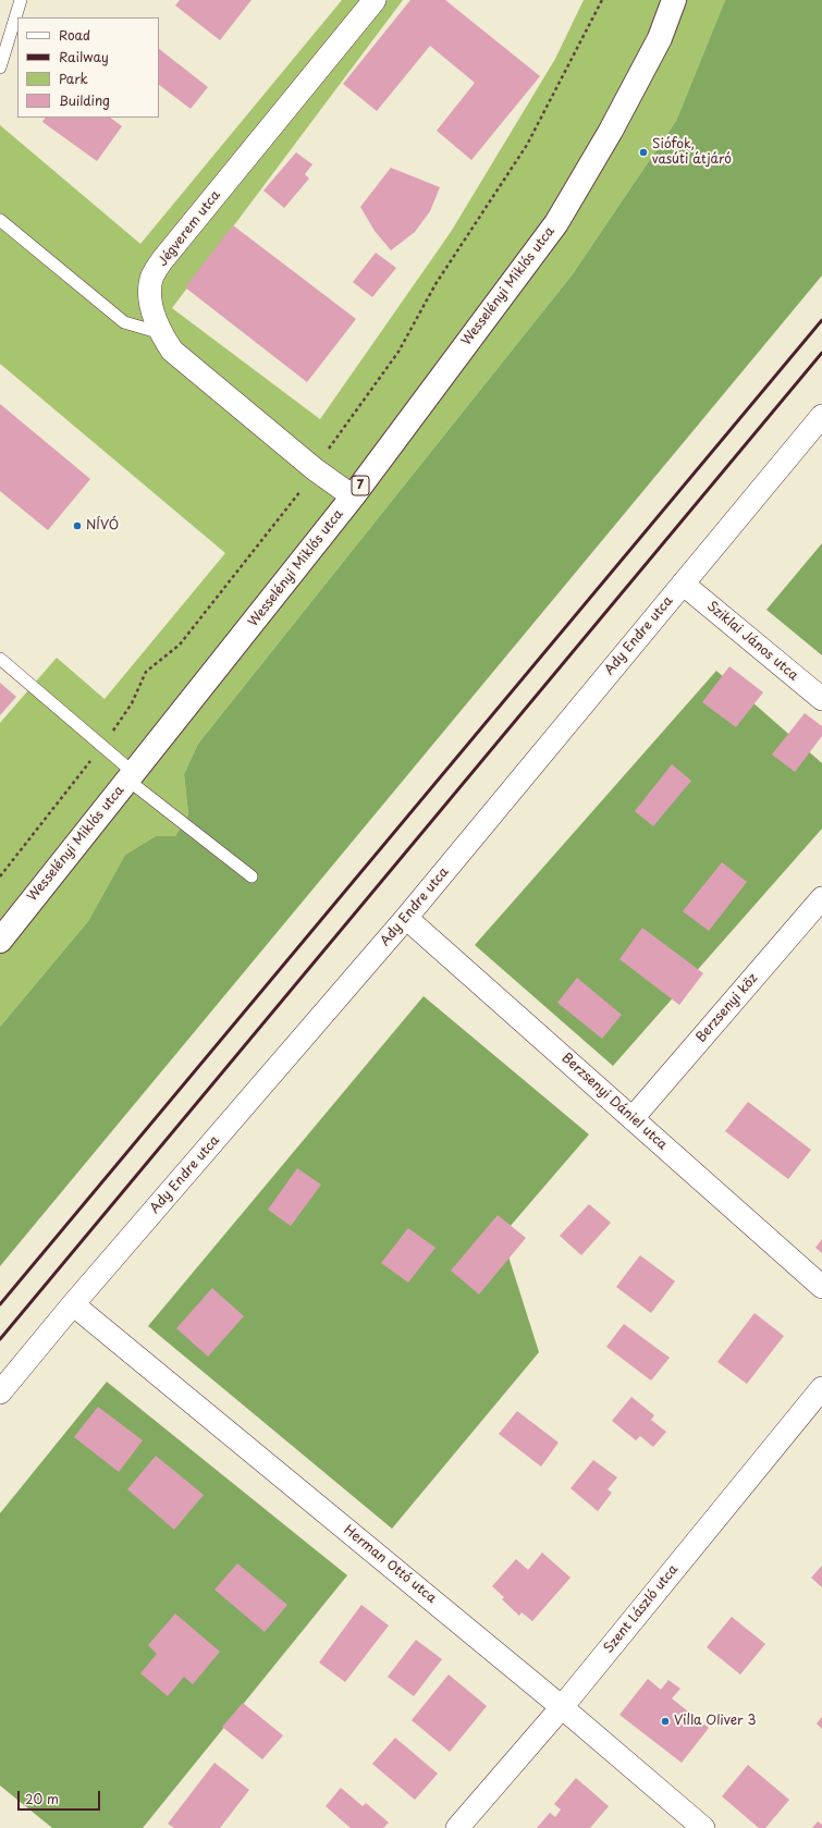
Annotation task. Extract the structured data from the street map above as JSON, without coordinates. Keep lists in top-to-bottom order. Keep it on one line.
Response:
{"streets":{"main road":["Wesselényi Miklós utca","7"],"street":["Jégverem utca","Ady Endre utca","Sziklai János utca","Berzsenyi köz","Berzsenyi Dániel utca","Herman Ottó utca","Szent László utca"]},"crossings":[["Jégverem utca","Wesselényi Miklós utca"],["Ady Endre utca","Sziklai János utca"],["Ady Endre utca","Berzsenyi Dániel utca"],["Ady Endre utca","Herman Ottó utca"],["Berzsenyi köz","Berzsenyi Dániel utca"],["Herman Ottó utca","Szent László utca"]],"places":["Siófok, vasúti átjáró","NÍVÓ","Villa Oliver 3"],"legend":["Road","Railway","Park","Building"],"scale_bar":"20 m"}
